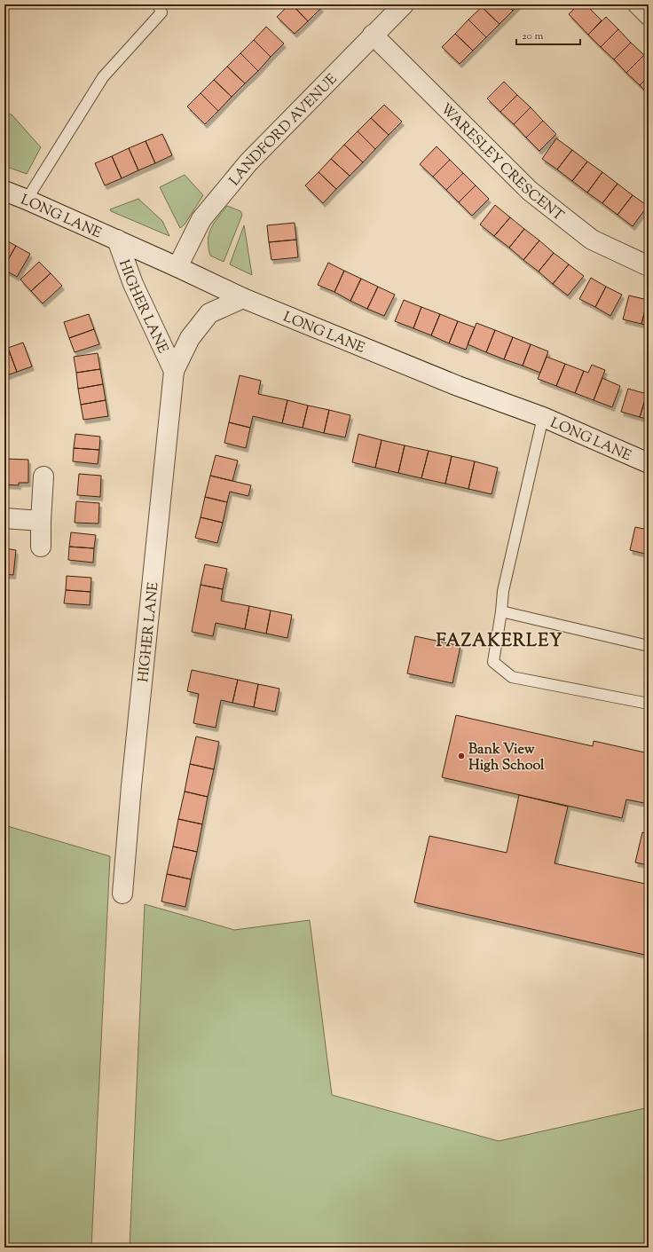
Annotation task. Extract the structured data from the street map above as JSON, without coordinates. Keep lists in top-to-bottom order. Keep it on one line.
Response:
{"streets":{"street":["LANDFORD AVENUE","WARESLEY CRESCENT","LONG LANE","HIGHER LANE"]},"crossings":[["LANDFORD AVENUE","WARESLEY CRESCENT"],["LANDFORD AVENUE","LONG LANE"],["LONG LANE","HIGHER LANE"]],"districts":["FAZAKERLEY"],"places":["Bank View High School"],"scale_bar":"20 m"}
